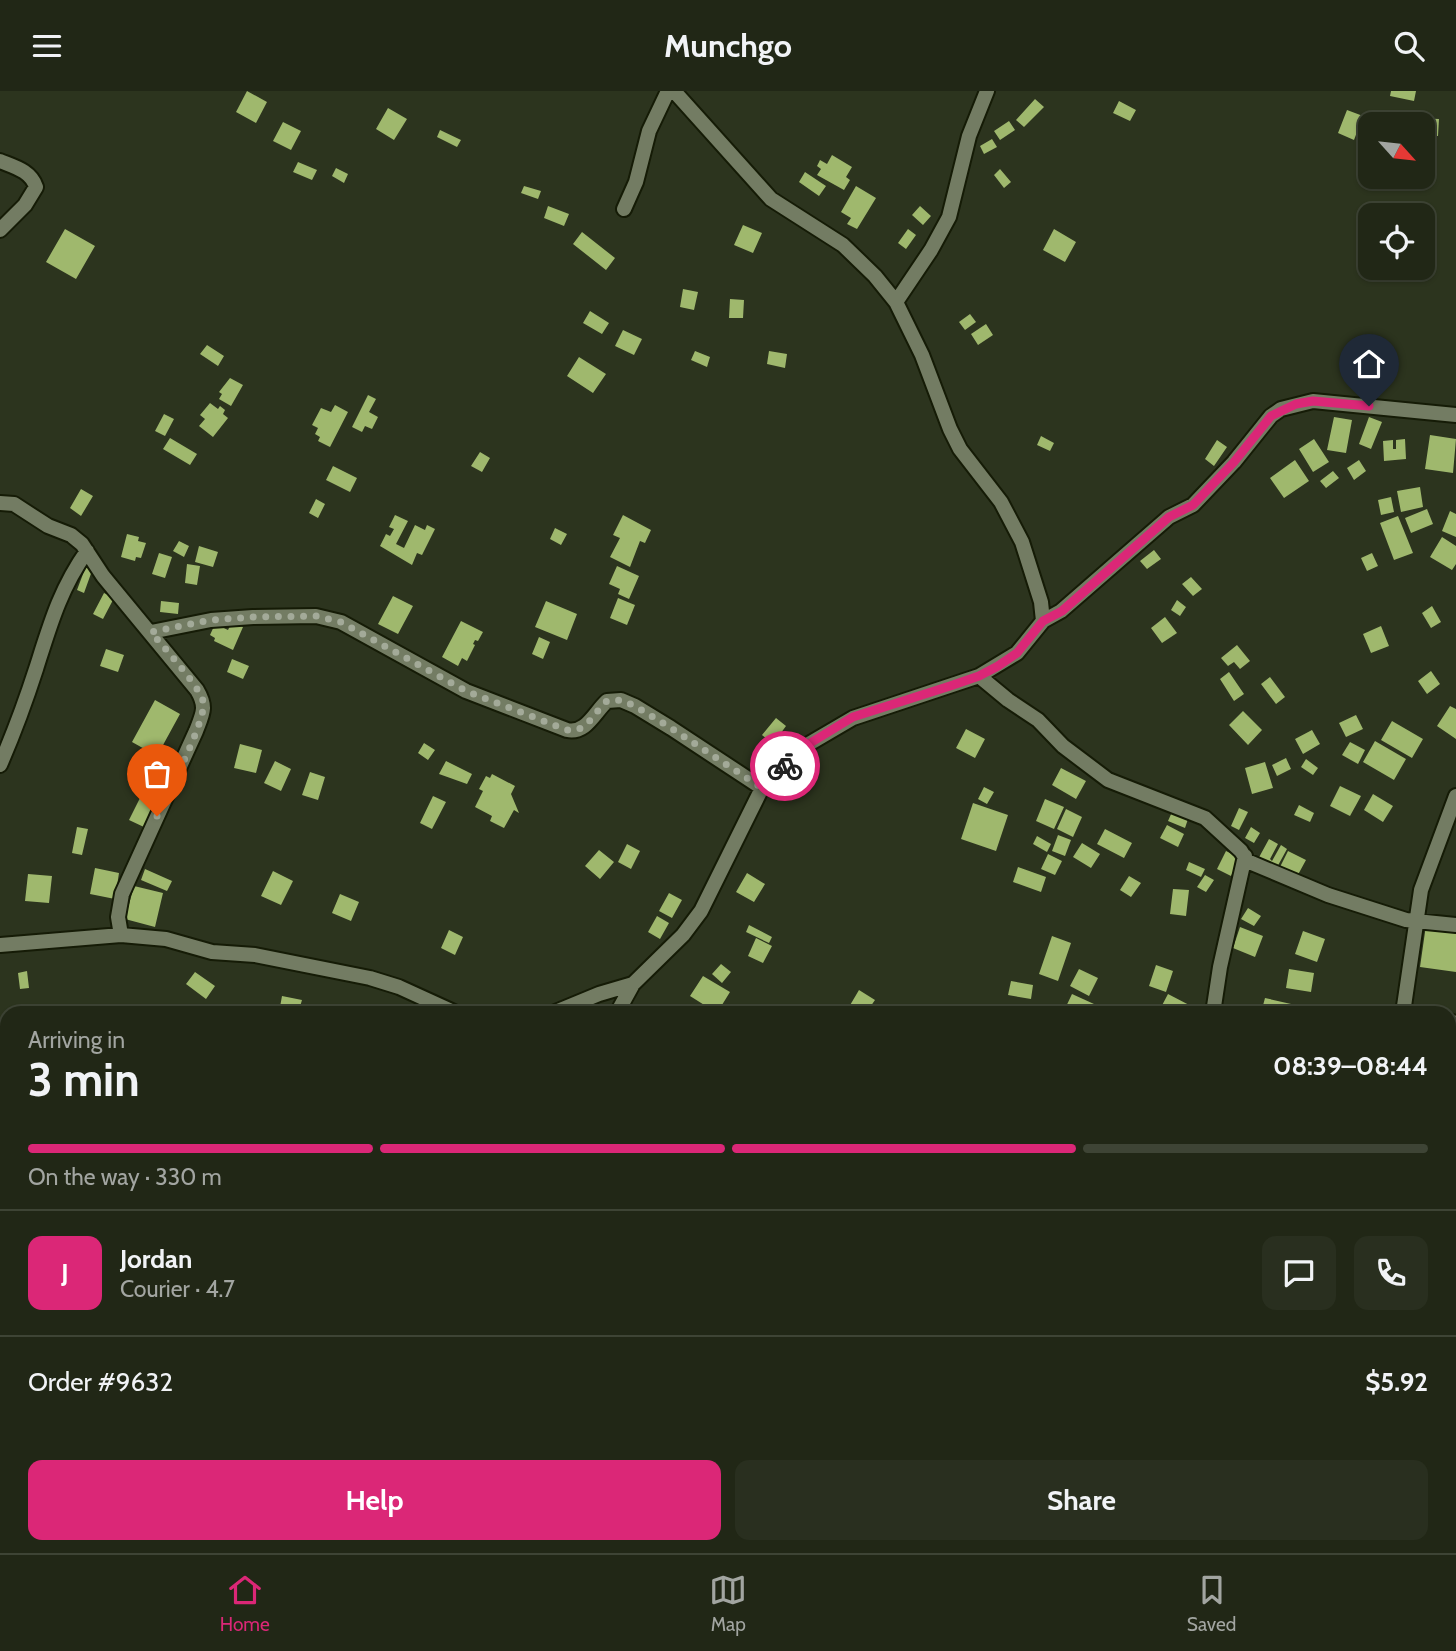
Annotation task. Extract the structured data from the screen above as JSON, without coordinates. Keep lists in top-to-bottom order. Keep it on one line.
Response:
{"north":"bottom right","page":{"header":"Munchgo","heading":["3 min","Arriving in","08:39–08:44"],"panel":["Jordan","Courier · 4.7","Order #9632","$5.92"],"bar":"On the way · 330 m","round":"J","buttons":["Help","Share"],"tabs":["Home","Map","Saved"]}}
